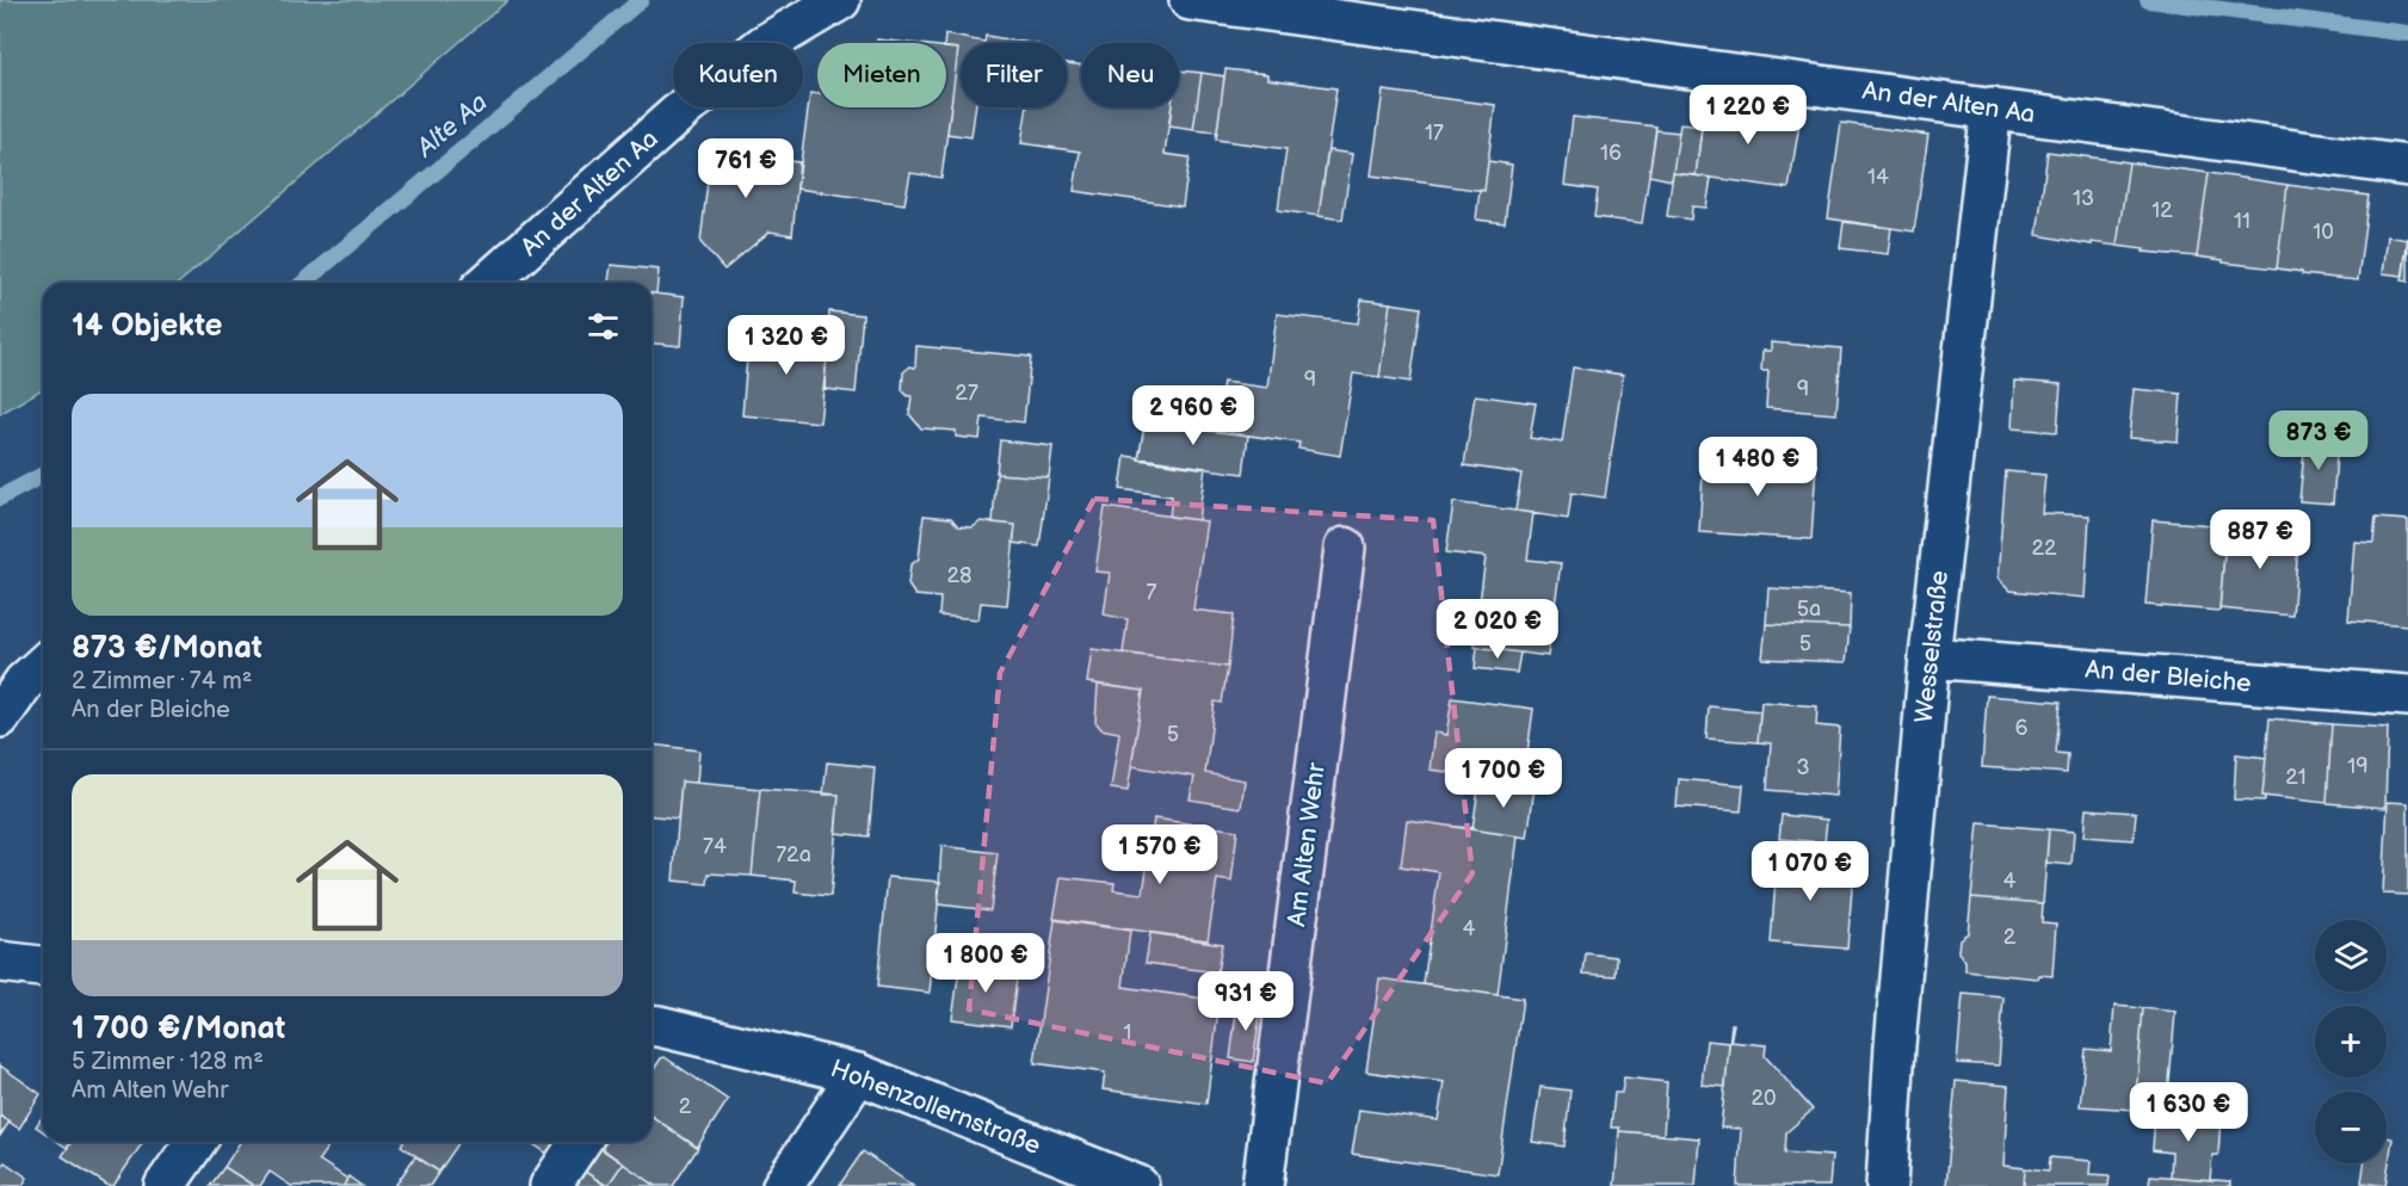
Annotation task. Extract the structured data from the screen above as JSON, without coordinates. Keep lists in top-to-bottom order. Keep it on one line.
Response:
{"streets":{"street":["An der Alten Aa","Wesselstraße","An der Bleiche","Am Alten Wehr","Hohenzollernstraße"]},"crossings":[["An der Alten Aa","Wesselstraße"],["Wesselstraße","An der Bleiche"]],"water":["Alte Aa"],"house_numbers":["17","16","14","13","12","11","10","9","9","27","22","28","7","5a","5","6","5","19","3","21","74","72a","4","4","2","1","20","2"],"page":{"chip":["Kaufen","Mieten","Filter","Neu"],"price":["1 220 €","761 €","1 320 €","2 960 €","873 €","1 480 €","887 €","2 020 €","1 700 €","1 570 €","1 070 €","1 800 €","931 €","1 630 €"],"heading":"14 Objekte","list":[{"name":"873 €/Monat","note":"2 Zimmer · 74 m² · An der Bleiche"},{"name":"1 700 €/Monat","note":"5 Zimmer · 128 m² · Am Alten Wehr"}],"map_buttons":["+","−"]}}
